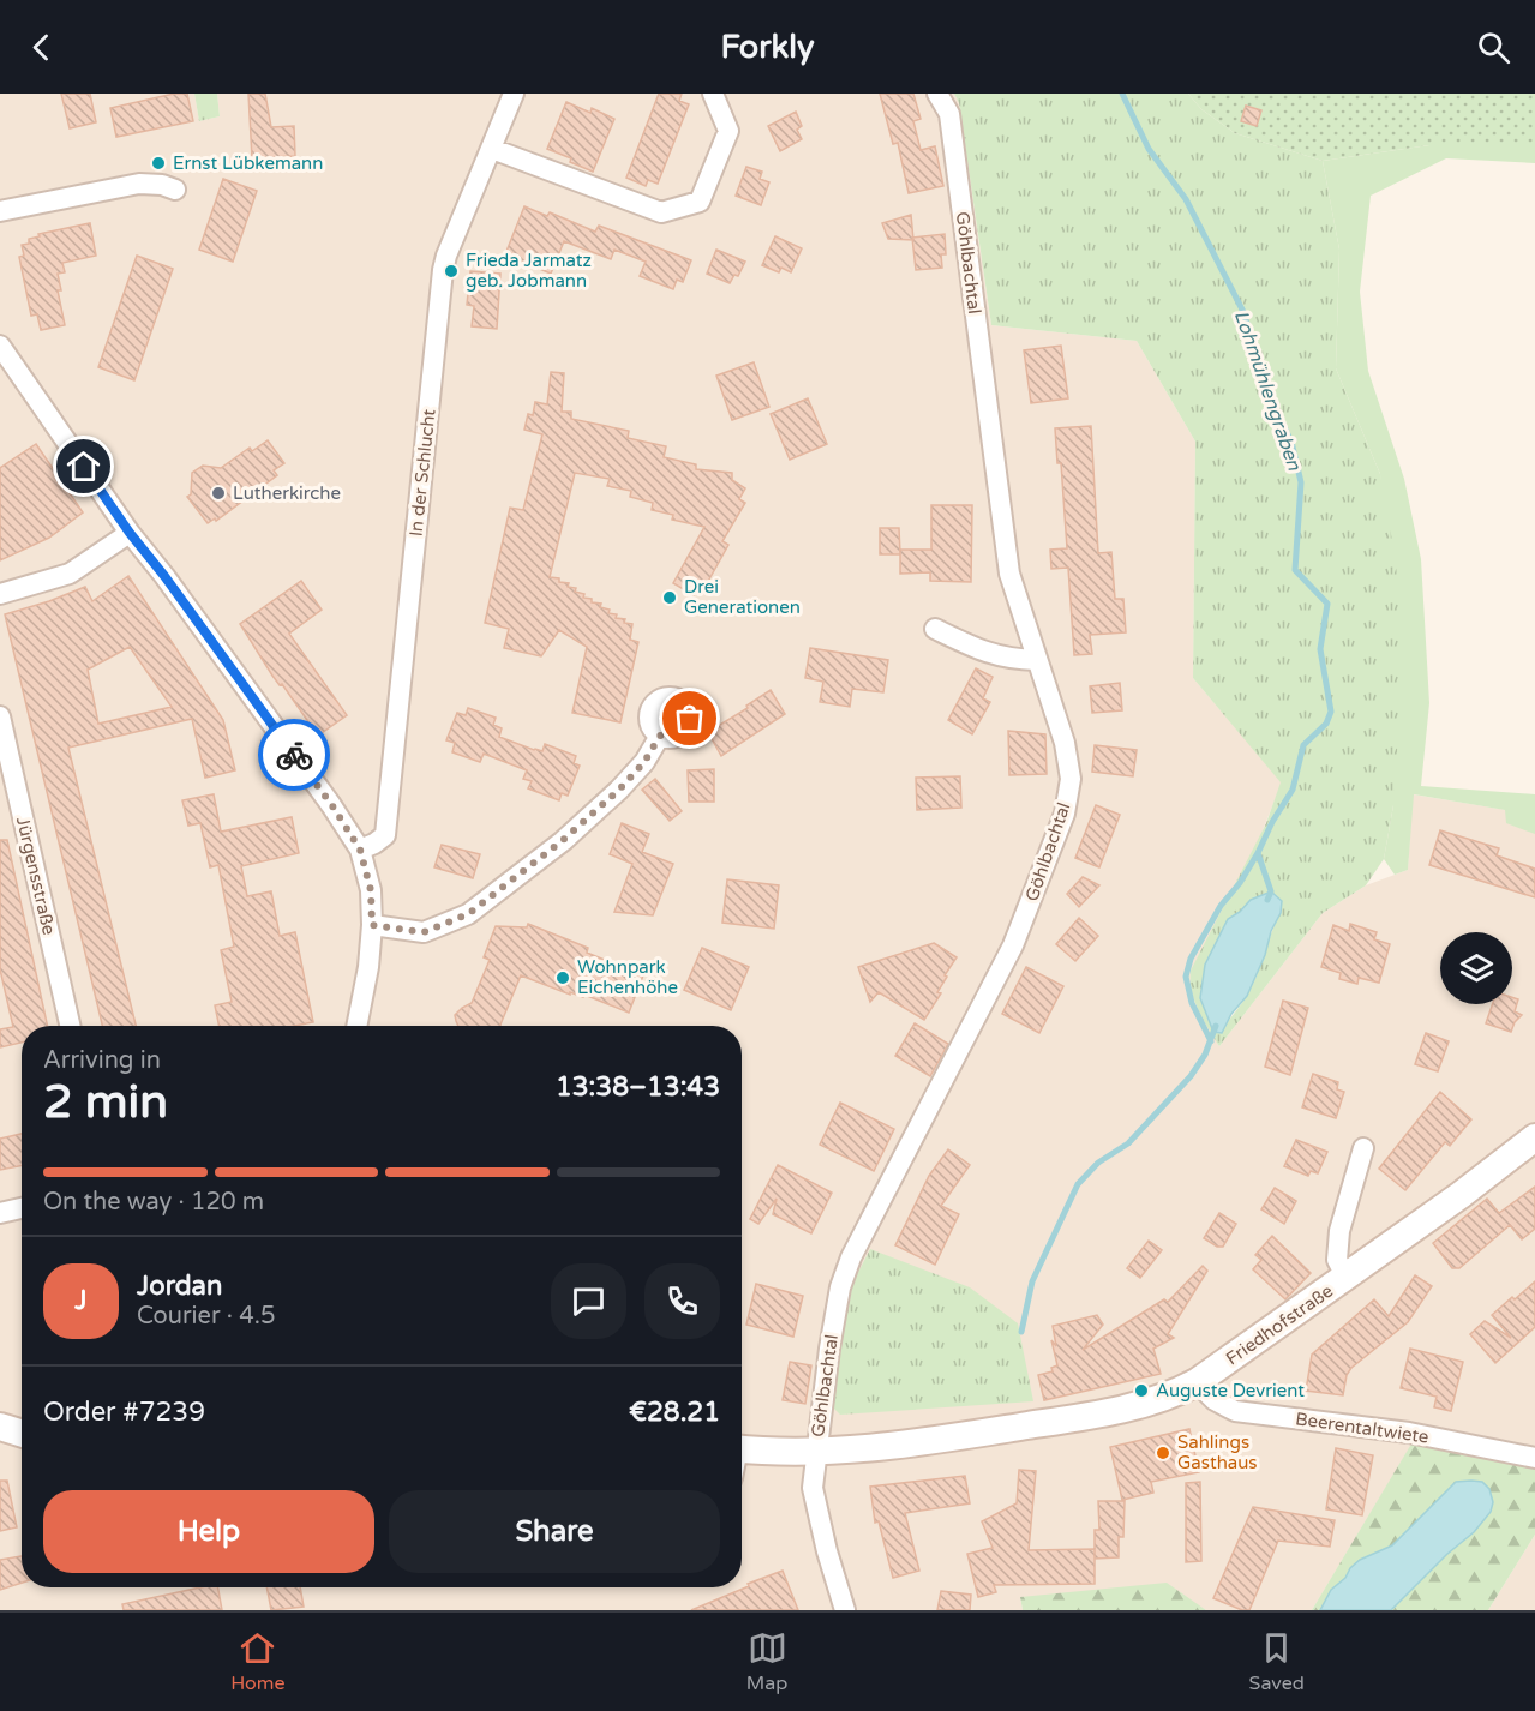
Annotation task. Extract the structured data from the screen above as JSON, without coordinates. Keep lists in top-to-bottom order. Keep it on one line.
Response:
{"streets":{"street":["Göhlbachtal","In der Schlucht","Jürgensstraße","Friedhofstraße","Beerentaltwiete"]},"crossings":[["Göhlbachtal","Friedhofstraße"],["Friedhofstraße","Beerentaltwiete"]],"water":["Lohmühlengraben"],"places":["Ernst Lübkemann","Frieda Jarmatz geb. Jobmann","Lutherkirche","Drei Generationen","Wohnpark Eichenhöhe","Auguste Devrient","Sahlings Gasthaus"],"page":{"header":"Forkly","heading":["2 min","Arriving in","13:38–13:43"],"panel":["Jordan","Courier · 4.5","Order #7239","€28.21"],"bar":"On the way · 120 m","round":"J","buttons":["Help","Share"],"tabs":["Home","Map","Saved"]}}
